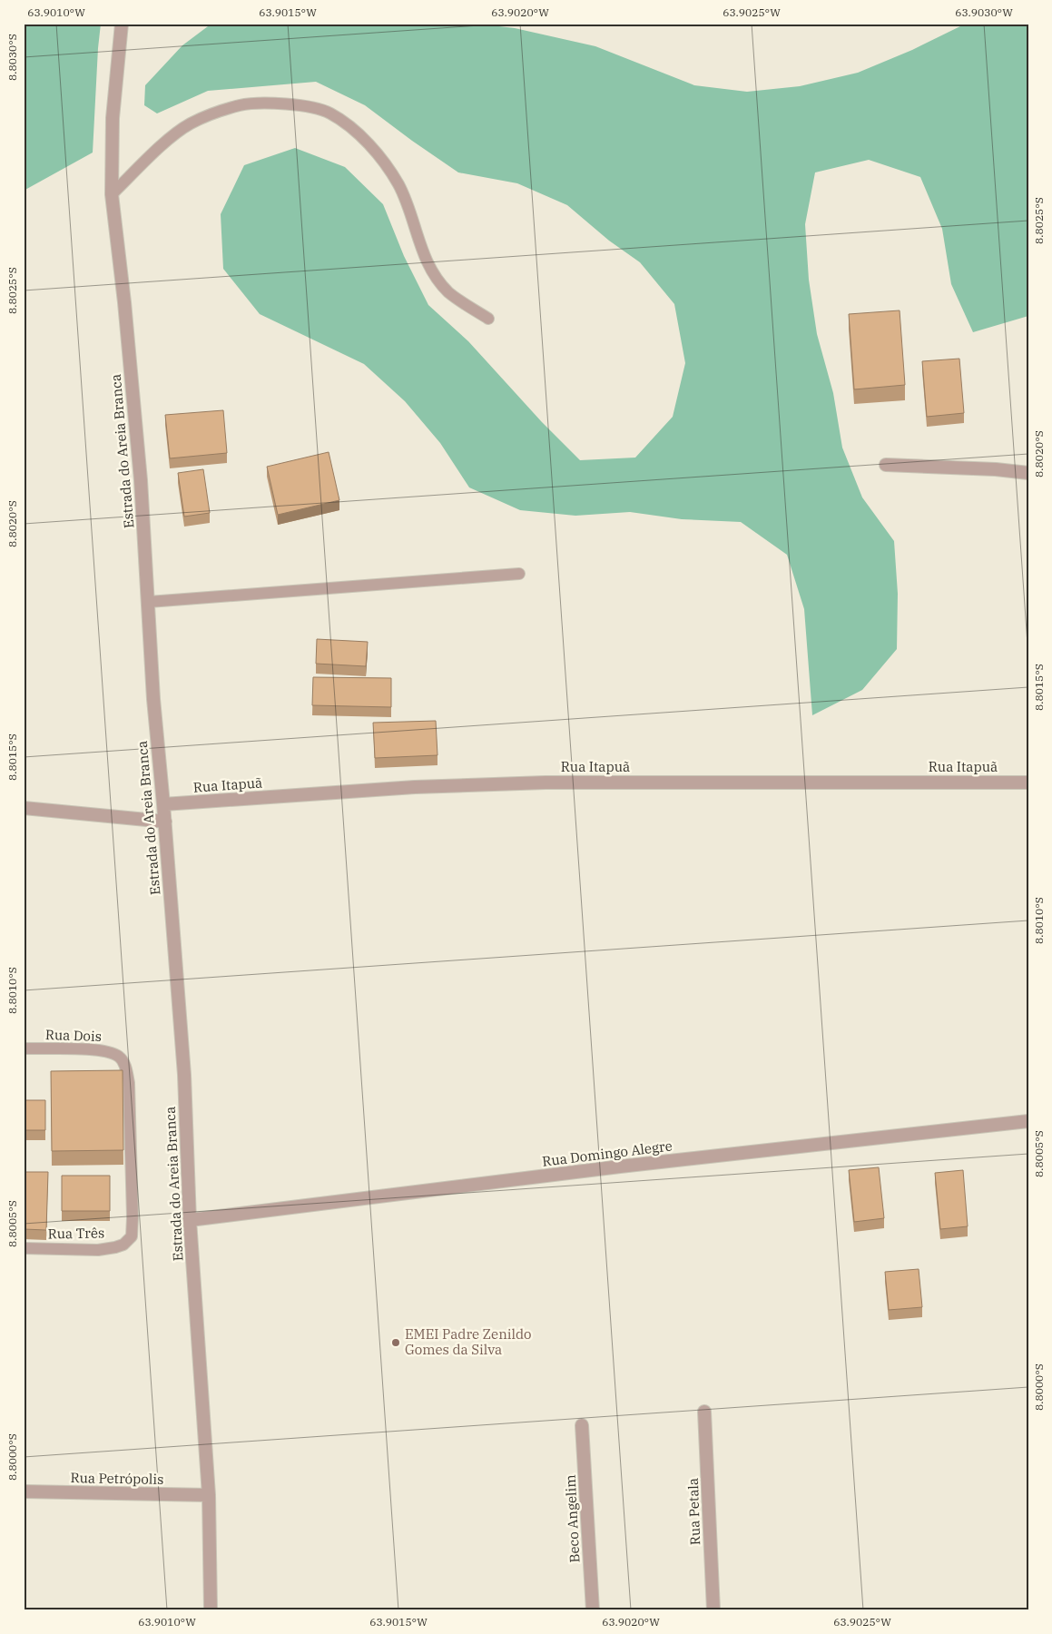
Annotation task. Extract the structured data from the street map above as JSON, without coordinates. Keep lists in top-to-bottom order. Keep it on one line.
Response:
{"streets":{"street":["Estrada do Areia Branca","Rua Itapuã","Rua Domingo Alegre","Rua Petrópolis","Rua Petala","Beco Angelim"],"lane":["Rua Dois","Rua Três"]},"crossings":[["Estrada do Areia Branca","Rua Itapuã"],["Estrada do Areia Branca","Rua Domingo Alegre"],["Estrada do Areia Branca","Rua Petrópolis"],["Rua Dois","Rua Três"]],"places":["EMEI Padre Zenildo Gomes da Silva"],"coordinates":["63.9010°W","63.9015°W","63.9020°W","63.9025°W","63.9030°W","8.8030°S","8.8025°S","8.8020°S","8.8015°S","8.8010°S","8.8005°S","8.8000°S"]}
